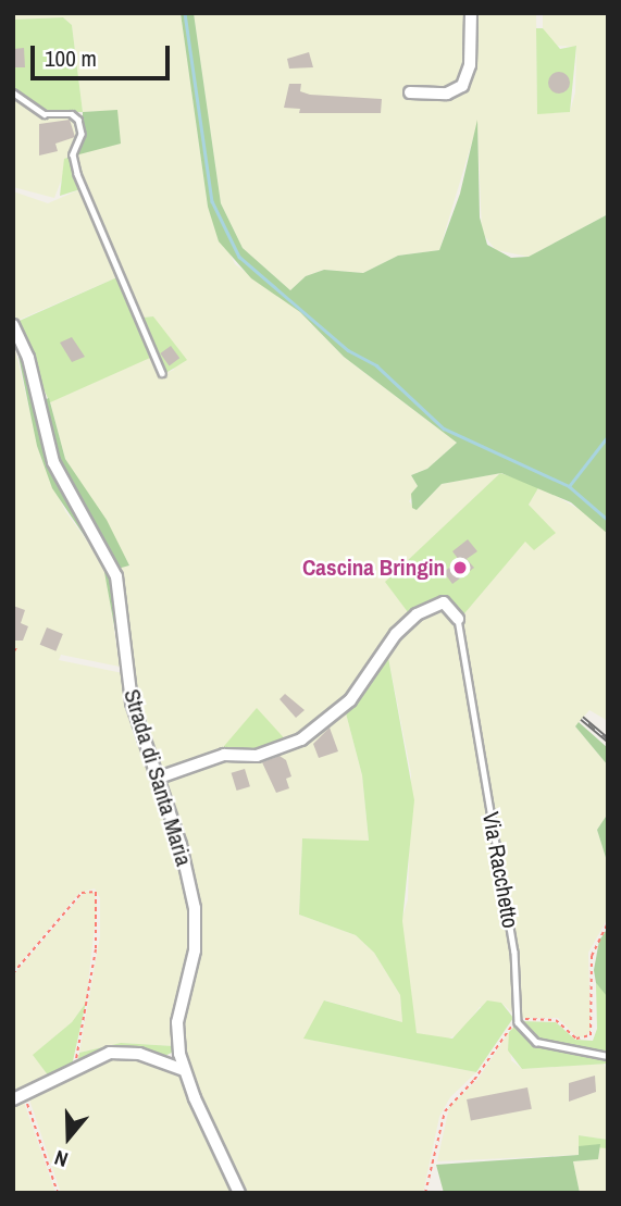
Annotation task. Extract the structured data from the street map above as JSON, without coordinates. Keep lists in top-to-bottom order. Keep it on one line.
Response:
{"streets":{"street":["Strada di Santa Maria"],"lane":["Via Racchetto"]},"places":["Cascina Bringin"],"scale_bar":"100 m","north":"bottom"}
